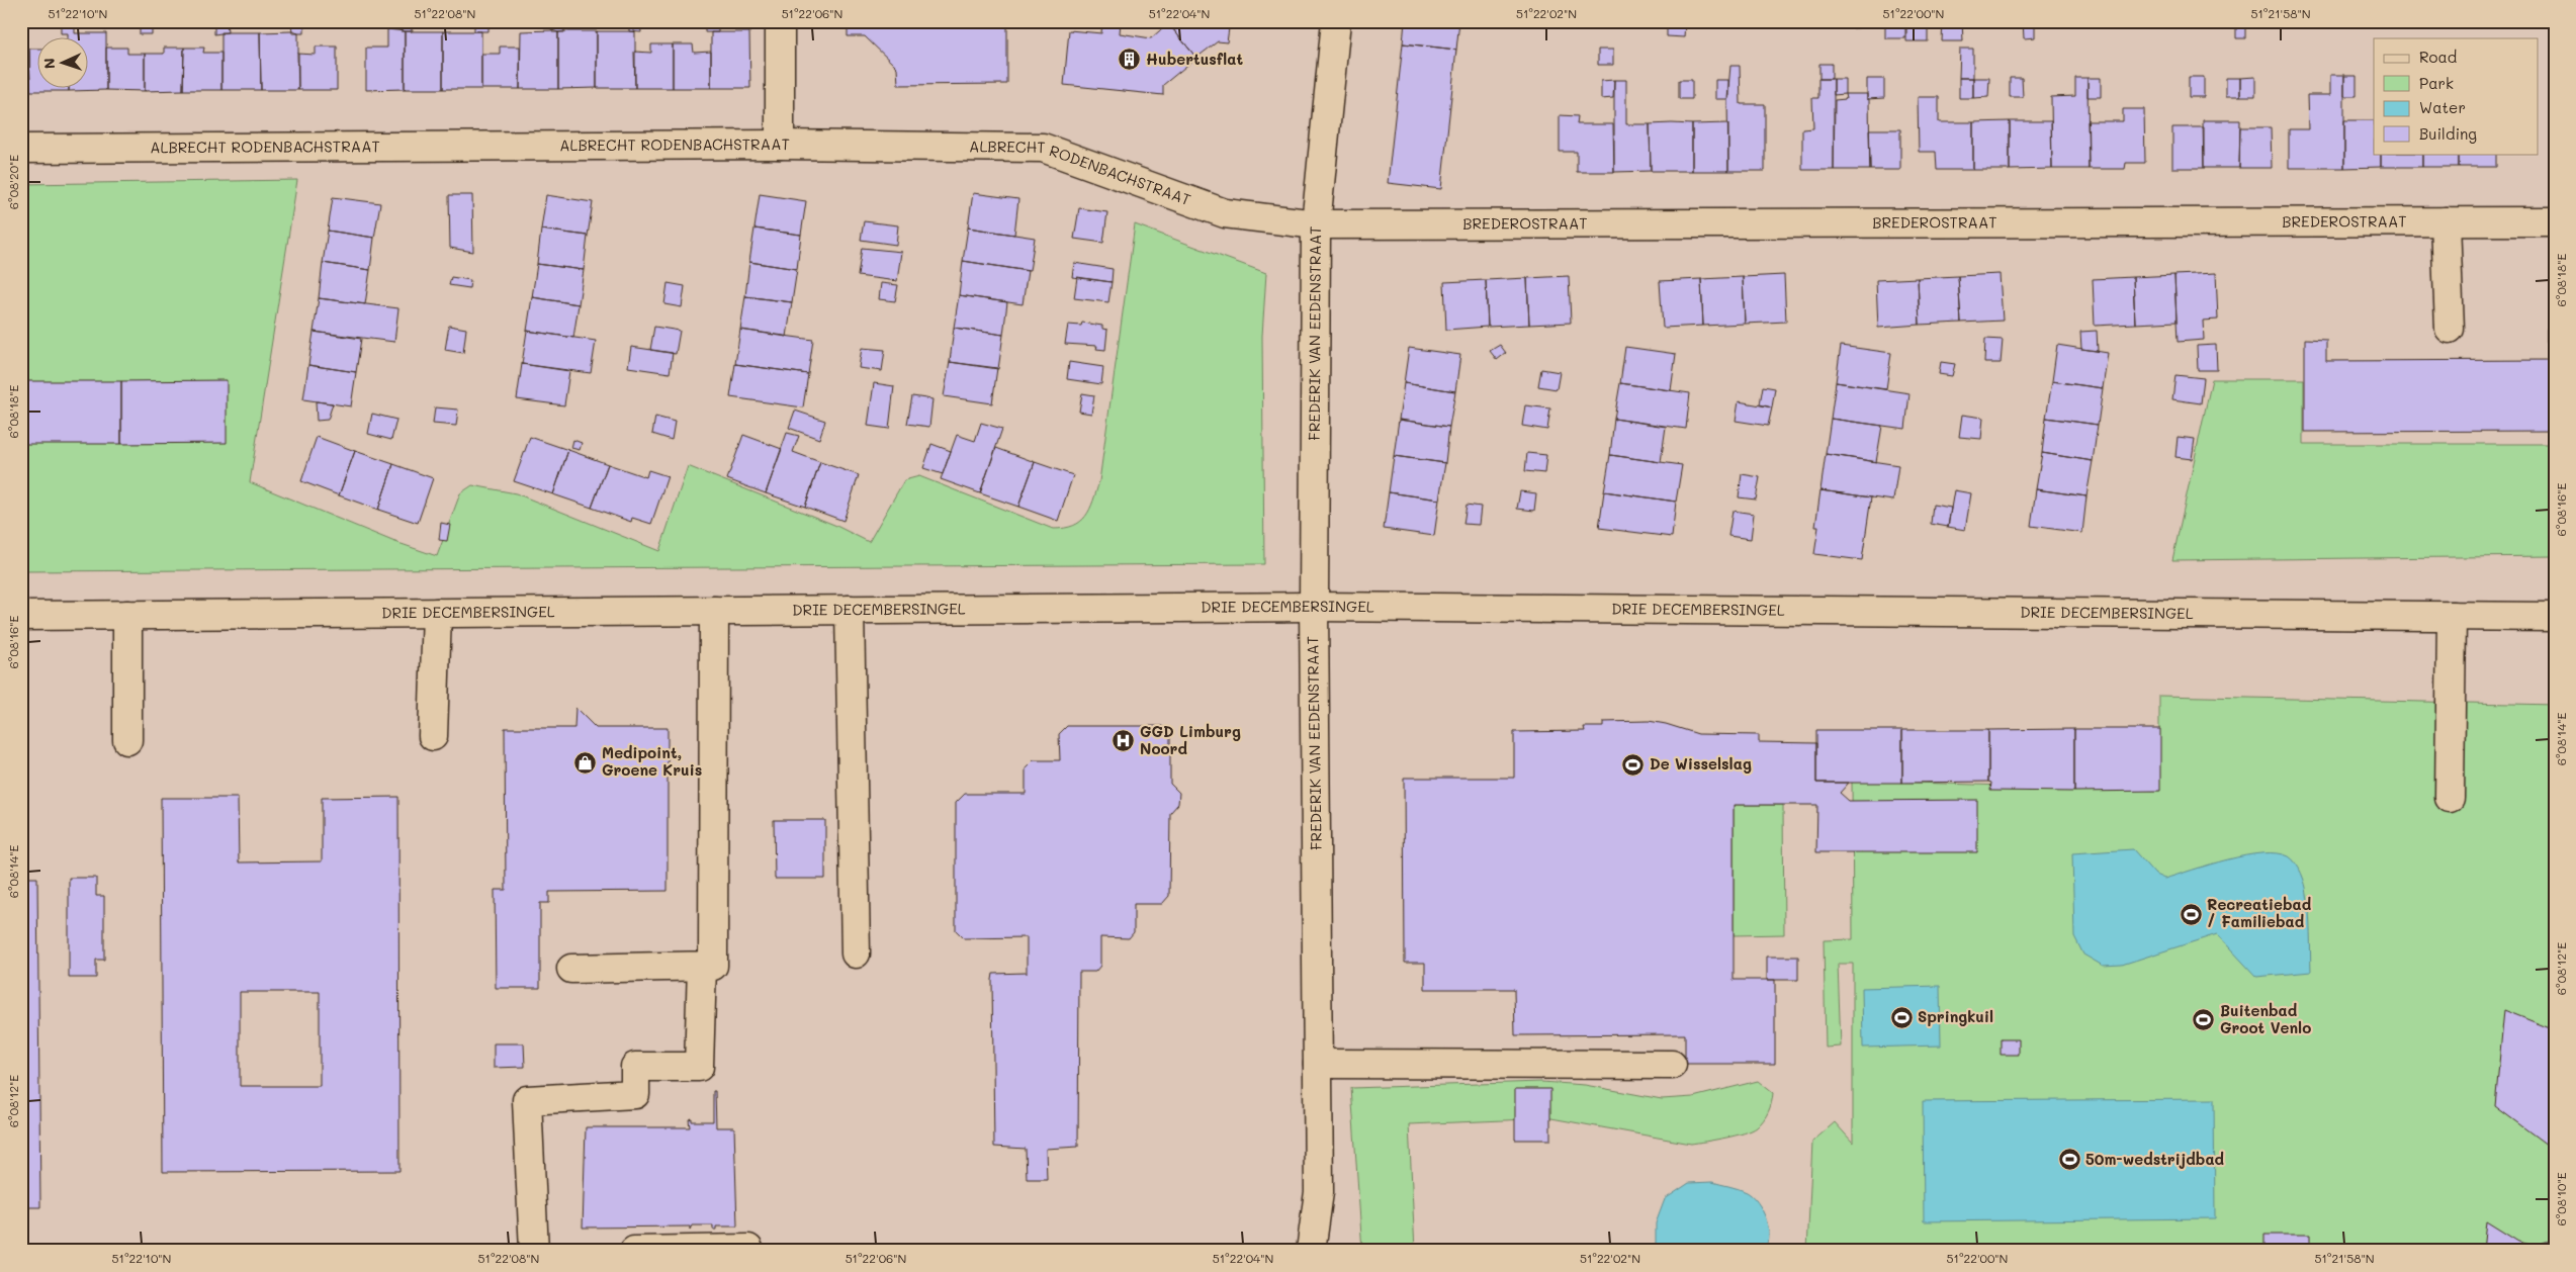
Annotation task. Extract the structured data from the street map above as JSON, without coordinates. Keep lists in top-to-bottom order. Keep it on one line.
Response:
{"streets":{"street":["ALBRECHT RODENBACHSTRAAT","BREDEROSTRAAT","FREDERIK VAN EEDENSTRAAT","DRIE DECEMBERSINGEL"]},"crossings":[["ALBRECHT RODENBACHSTRAAT","BREDEROSTRAAT"],["ALBRECHT RODENBACHSTRAAT","FREDERIK VAN EEDENSTRAAT"],["BREDEROSTRAAT","FREDERIK VAN EEDENSTRAAT"],["FREDERIK VAN EEDENSTRAAT","DRIE DECEMBERSINGEL"]],"places":{"building":["Hubertusflat"],"hospital":["GGD Limburg Noord"],"shop":["Medipoint, Groene Kruis"],"sports":["De Wisselslag","Recreatiebad / Familiebad","Springkuil","Buitenbad Groot Venlo","50m-wedstrijdbad"]},"legend":["Road","Park","Water","Building"],"north":"left","coordinates":["51°22'10\"N","51°22'08\"N","51°22'06\"N","51°22'04\"N","51°22'02\"N","51°22'00\"N","51°21'58\"N","6°08'20\"E","6°08'18\"E","6°08'16\"E","6°08'14\"E","6°08'12\"E","6°08'10\"E"]}
